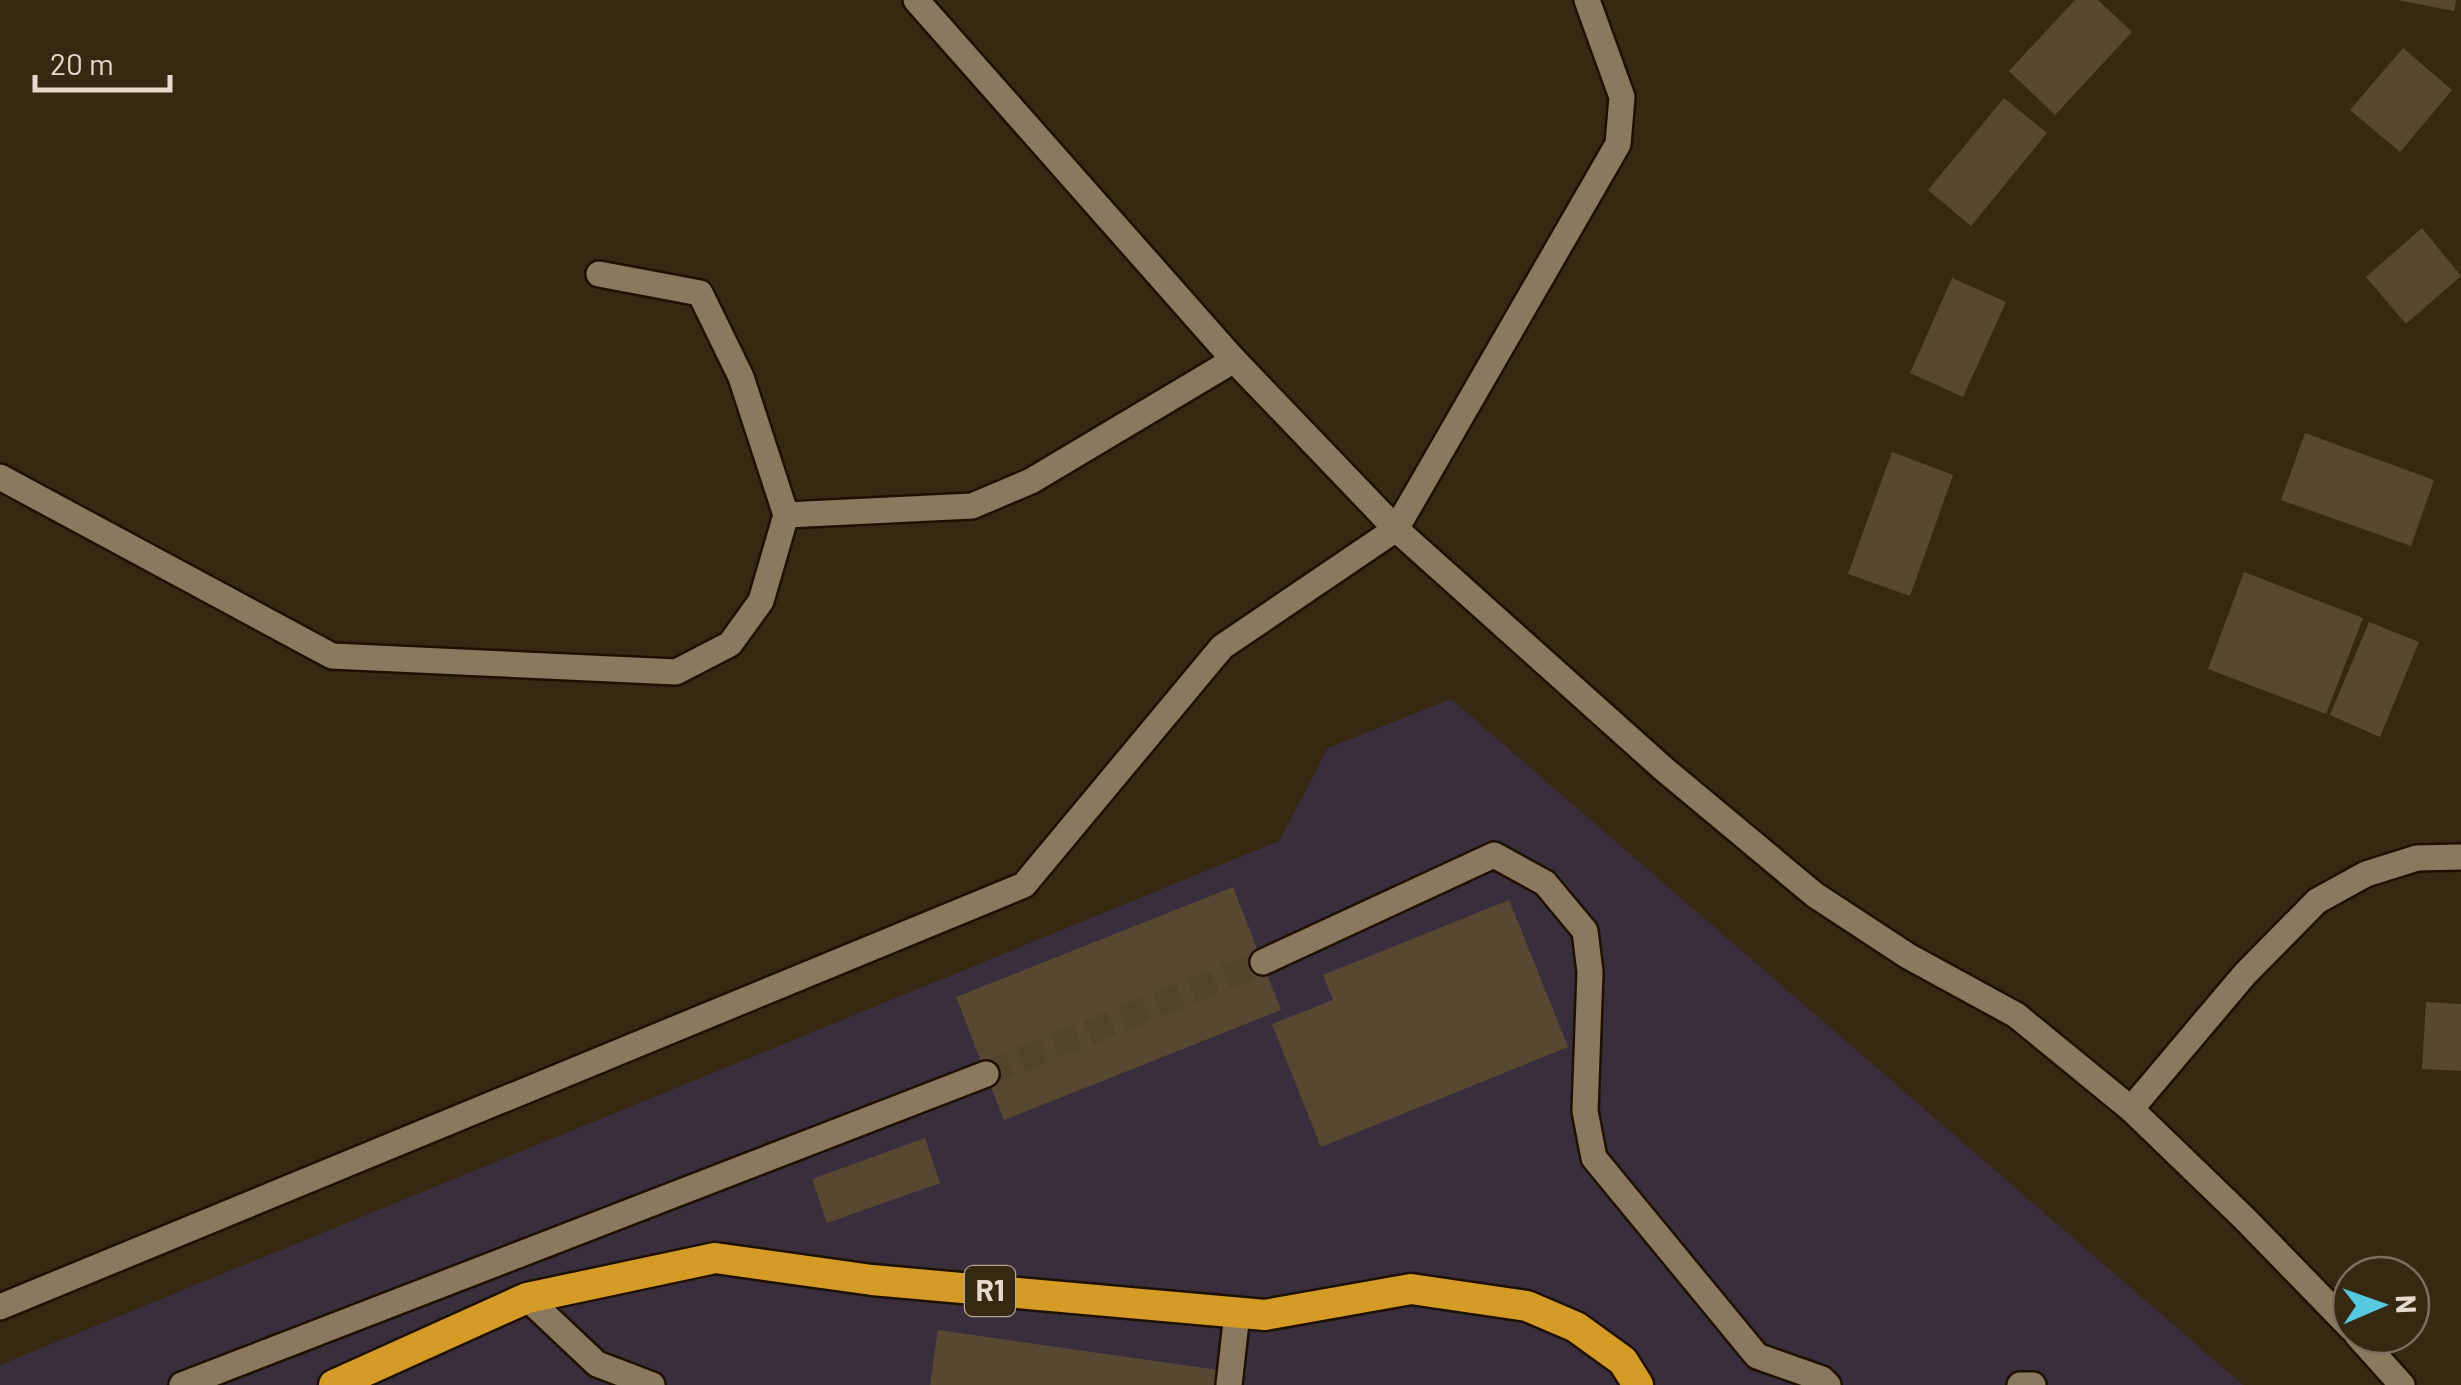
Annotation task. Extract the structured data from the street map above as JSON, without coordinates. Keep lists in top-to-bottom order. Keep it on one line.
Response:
{"streets":{"highway":["R1"]},"scale_bar":"20 m","north":"right"}
